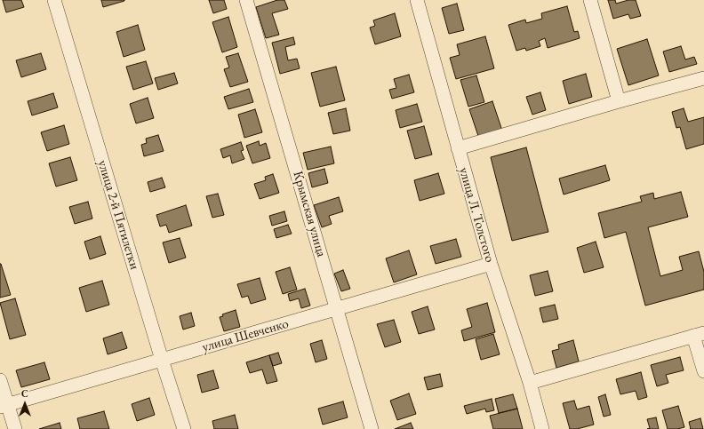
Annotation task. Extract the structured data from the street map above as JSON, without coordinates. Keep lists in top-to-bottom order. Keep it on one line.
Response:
{"streets":{"street":["Крымская улица","улица 2-й Пятилетки","улица Л. Толстого","улица Шевченко"]},"crossings":[["Крымская улица","улица Шевченко"],["улица 2-й Пятилетки","улица Шевченко"],["улица Л. Толстого","улица Шевченко"]],"north":"top"}
